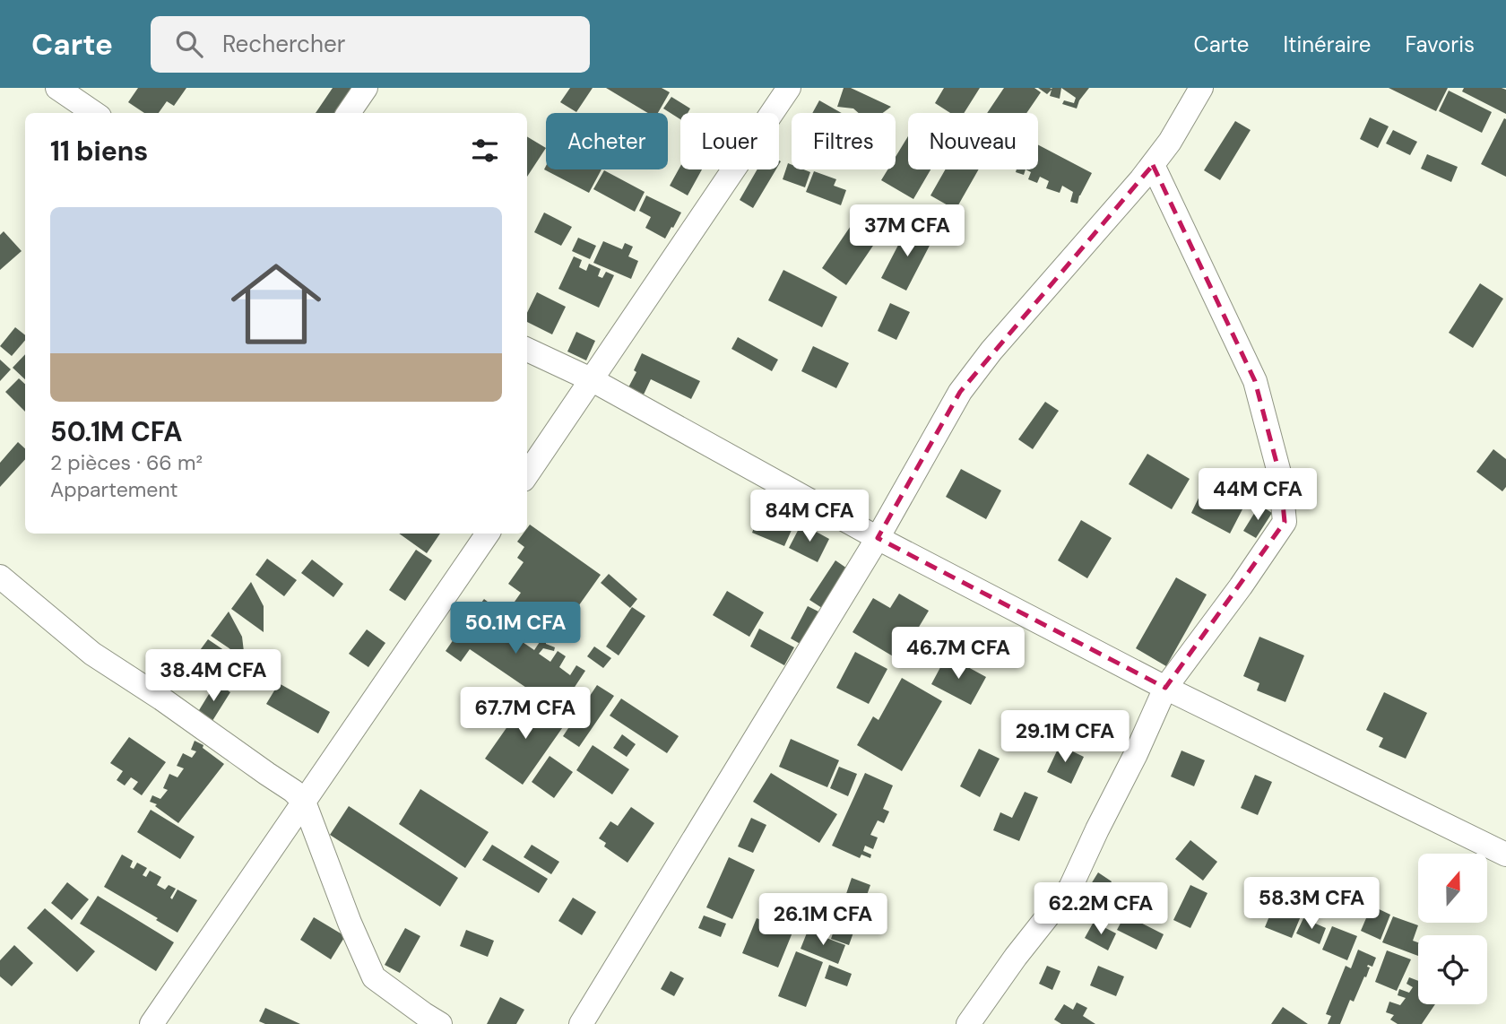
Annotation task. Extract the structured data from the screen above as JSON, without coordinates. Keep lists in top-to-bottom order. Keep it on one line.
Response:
{"north":"top","page":{"header":"Carte","search":"Rechercher","nav":["Carte","Itinéraire","Favoris"],"chip":["Acheter","Louer","Filtres","Nouveau"],"heading":"11 biens","list":[{"name":"50.1M CFA","note":"2 pièces · 66 m² · Appartement"}],"price":["37M CFA","44M CFA","84M CFA","50.1M CFA","46.7M CFA","38.4M CFA","67.7M CFA","29.1M CFA","58.3M CFA","62.2M CFA","26.1M CFA"]}}
